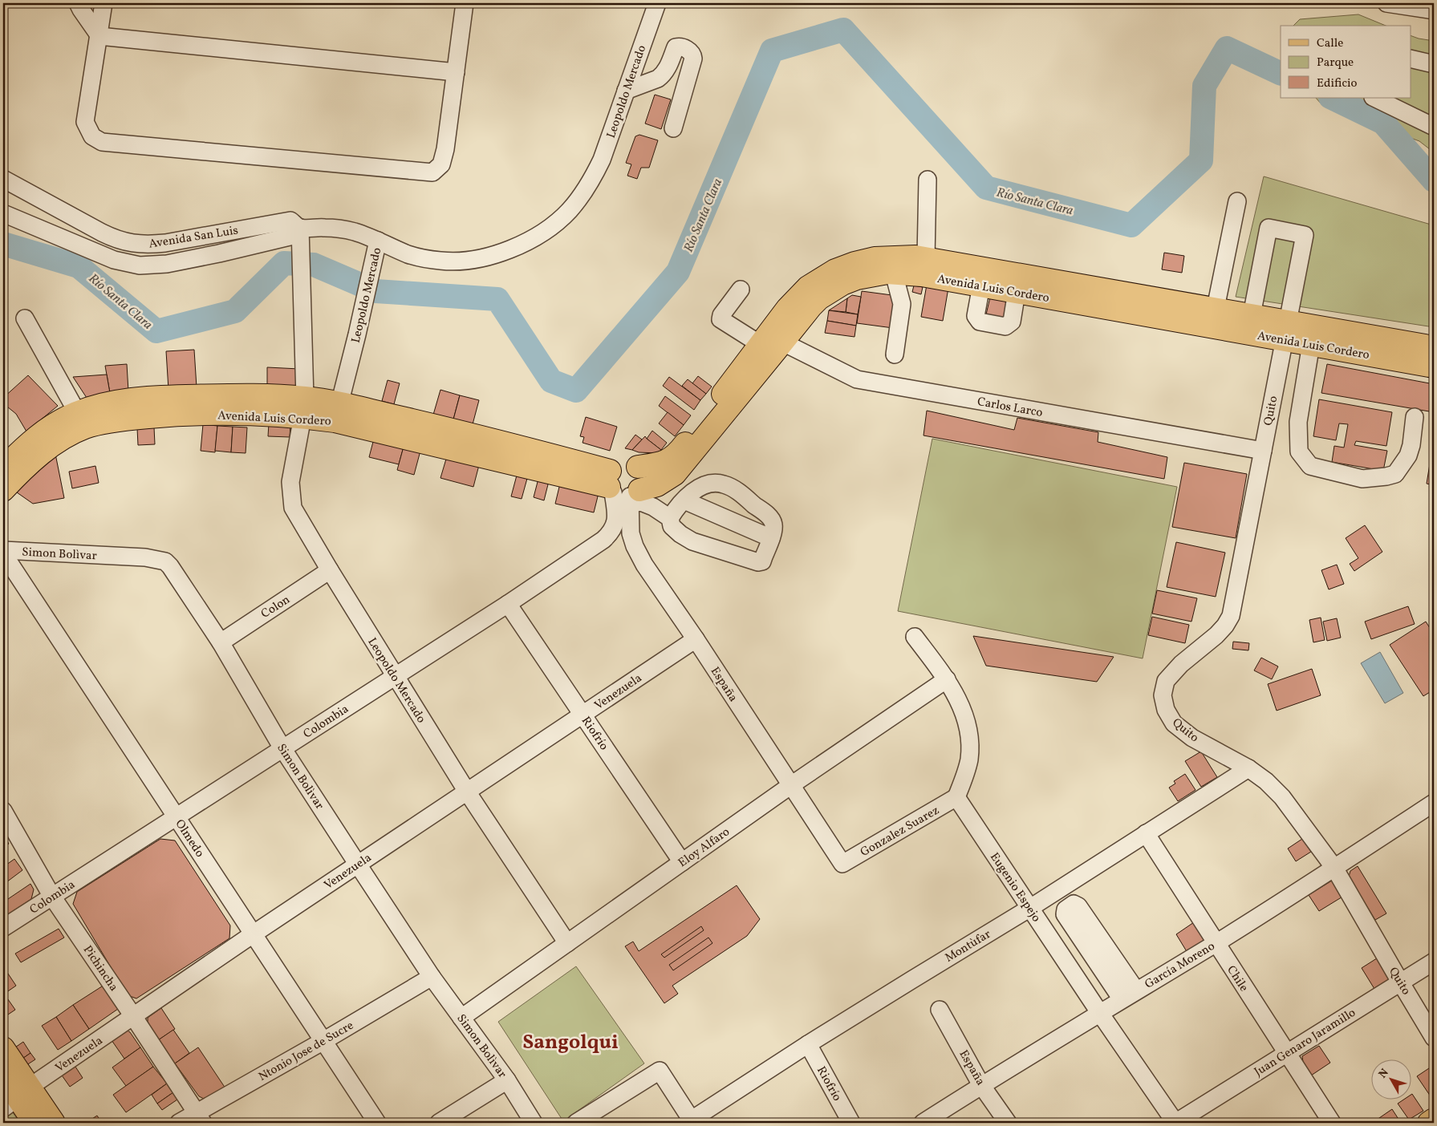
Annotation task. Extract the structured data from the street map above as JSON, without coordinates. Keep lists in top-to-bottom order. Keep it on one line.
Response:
{"streets":{"main road":["Avenida Luis Cordero"],"street":["Leopoldo Mercado","Avenida San Luis","Carlos Larco","Quito","Simon Bolìvar","Colon","España","Venezuela","Colombia","Riofrío","Gonzalez Suarez","Olmedo","Eloy Alfaro","Eugenio Espejo","Montùfar","García Moreno","Pichincha","Chile","Juan Genaro Jaramillo","Ntonio Jose de Sucre"]},"crossings":[["Leopoldo Mercado","Avenida San Luis"],["Leopoldo Mercado","Avenida Luis Cordero"],["Leopoldo Mercado","Colon"],["Leopoldo Mercado","Venezuela"],["Leopoldo Mercado","Colombia"],["Leopoldo Mercado","Eloy Alfaro"],["Avenida Luis Cordero","Carlos Larco"],["Avenida Luis Cordero","Quito"],["Avenida Luis Cordero","España"],["Avenida Luis Cordero","Colombia"],["Carlos Larco","Quito"],["Quito","Montùfar"],["Quito","García Moreno"],["Quito","Juan Genaro Jaramillo"],["Simon Bolìvar","Colon"],["Simon Bolìvar","Venezuela"],["Simon Bolìvar","Colombia"],["Simon Bolìvar","Eloy Alfaro"],["Simon Bolìvar","Ntonio Jose de Sucre"],["España","Venezuela"],["España","Colombia"],["España","Gonzalez Suarez"],["España","Eloy Alfaro"],["España","García Moreno"],["Venezuela","Riofrío"],["Venezuela","Olmedo"],["Venezuela","Pichincha"],["Colombia","Riofrío"],["Colombia","Olmedo"],["Colombia","Pichincha"],["Riofrío","Eloy Alfaro"],["Riofrío","Montùfar"],["Gonzalez Suarez","Eugenio Espejo"],["Olmedo","Ntonio Jose de Sucre"],["Eugenio Espejo","Montùfar"],["Eugenio Espejo","García Moreno"],["Eugenio Espejo","Juan Genaro Jaramillo"],["Montùfar","Chile"],["García Moreno","Chile"],["Pichincha","Ntonio Jose de Sucre"],["Chile","Juan Genaro Jaramillo"]],"districts":["Sangolqui"],"water":["Río Santa Clara"],"legend":["Calle","Parque","Edificio"],"north":"top left"}
